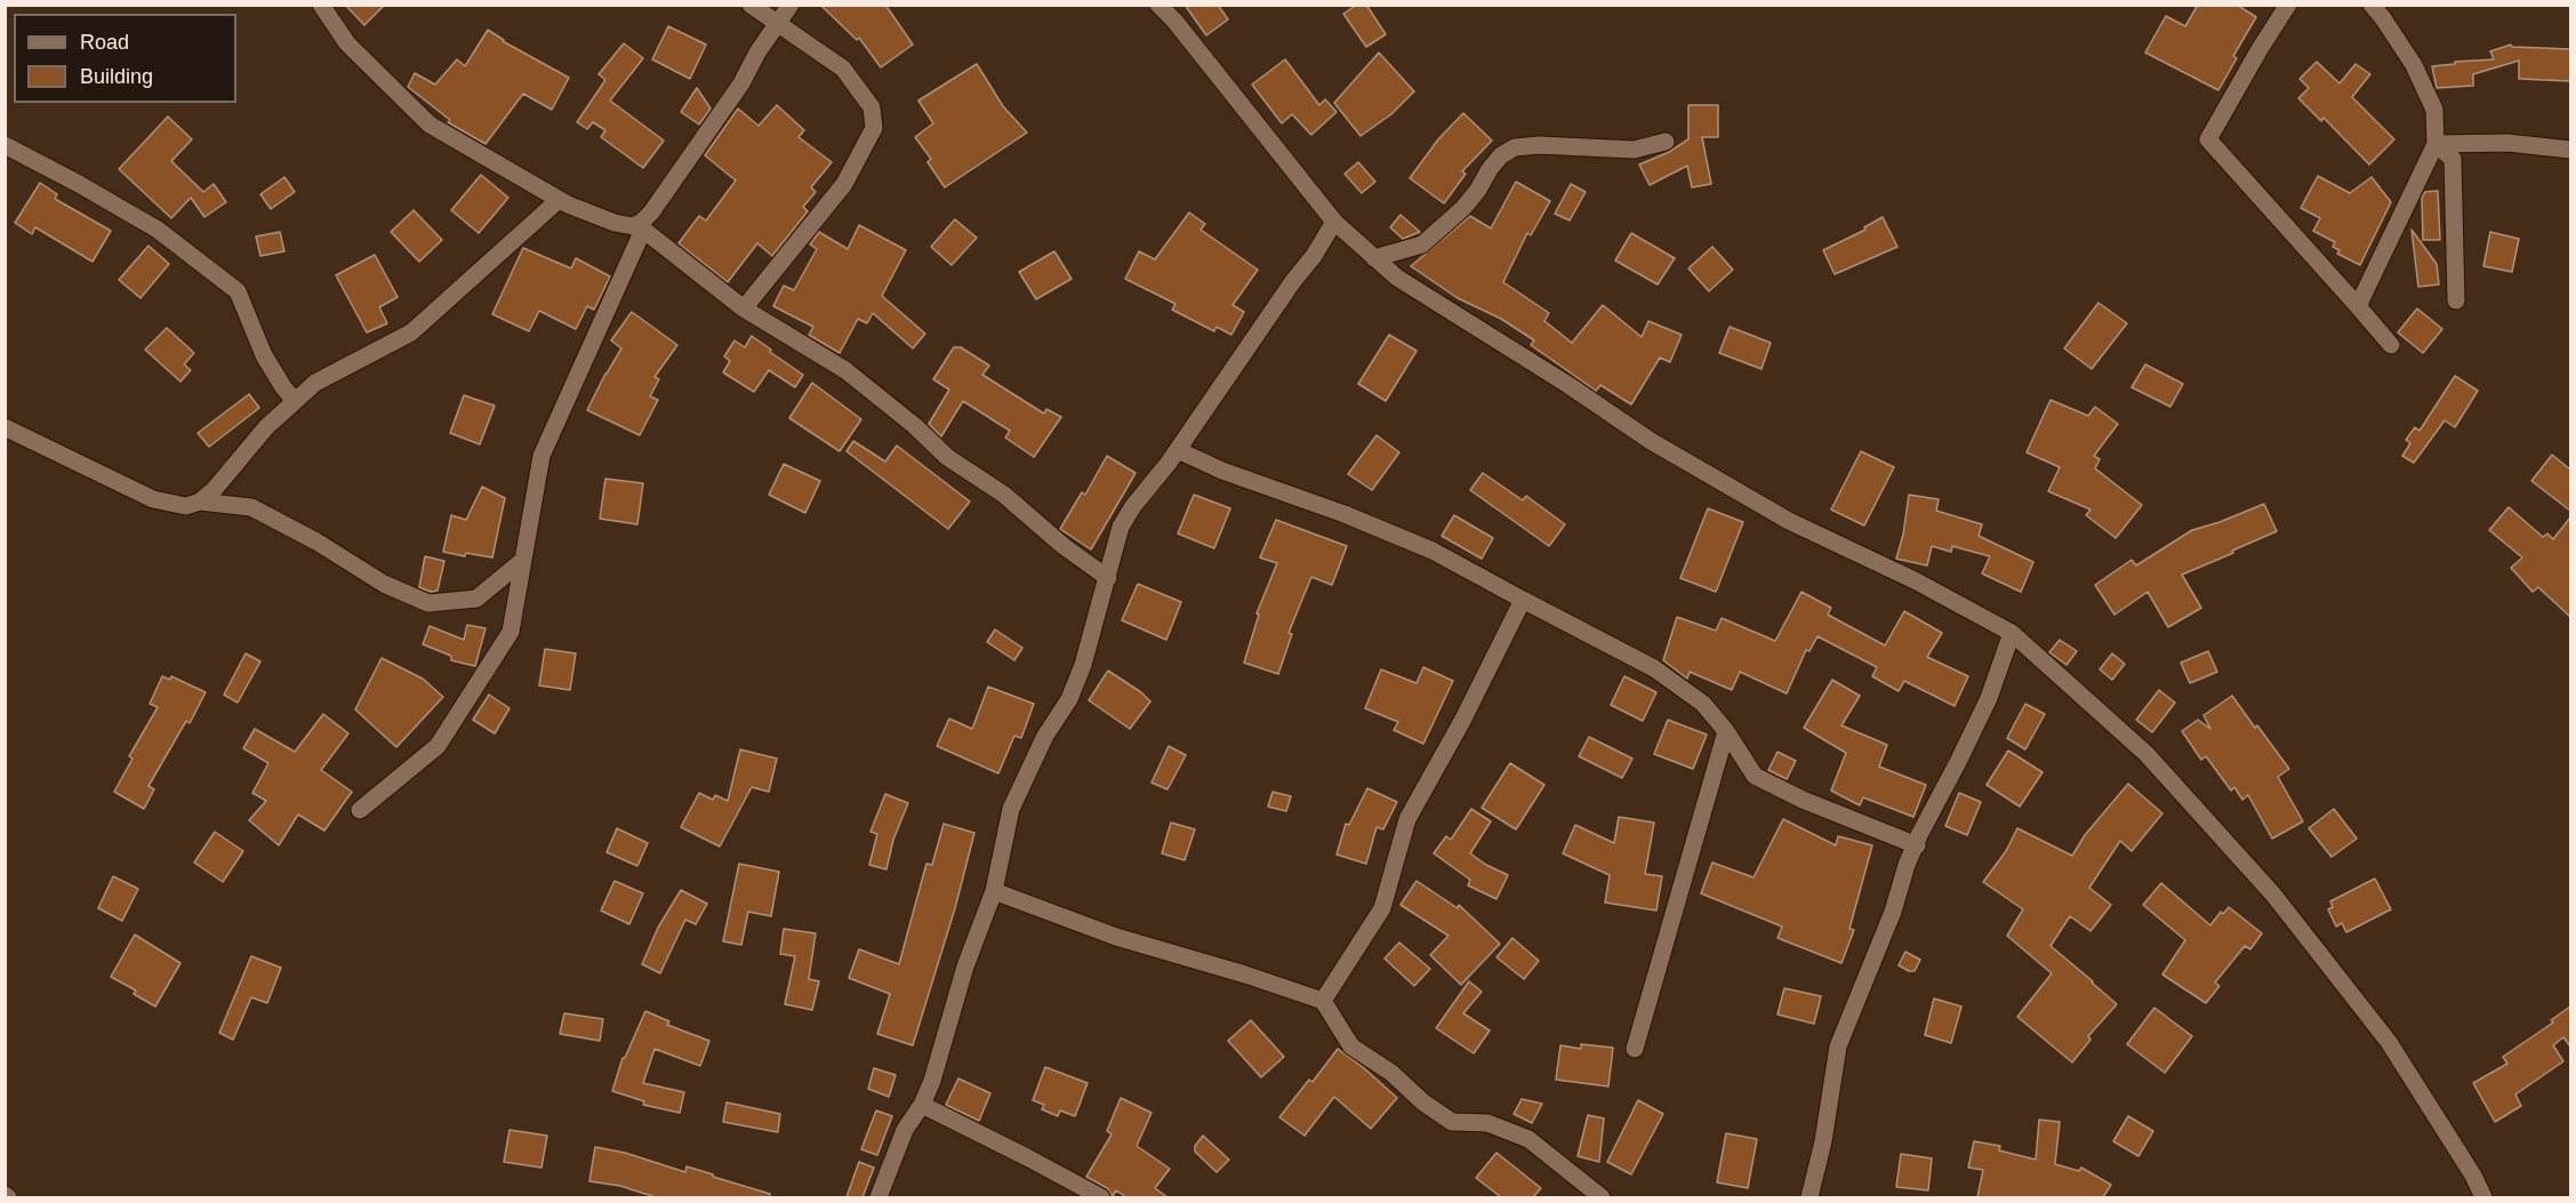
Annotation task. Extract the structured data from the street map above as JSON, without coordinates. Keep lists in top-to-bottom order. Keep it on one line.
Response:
{"legend":["Road","Building"]}
